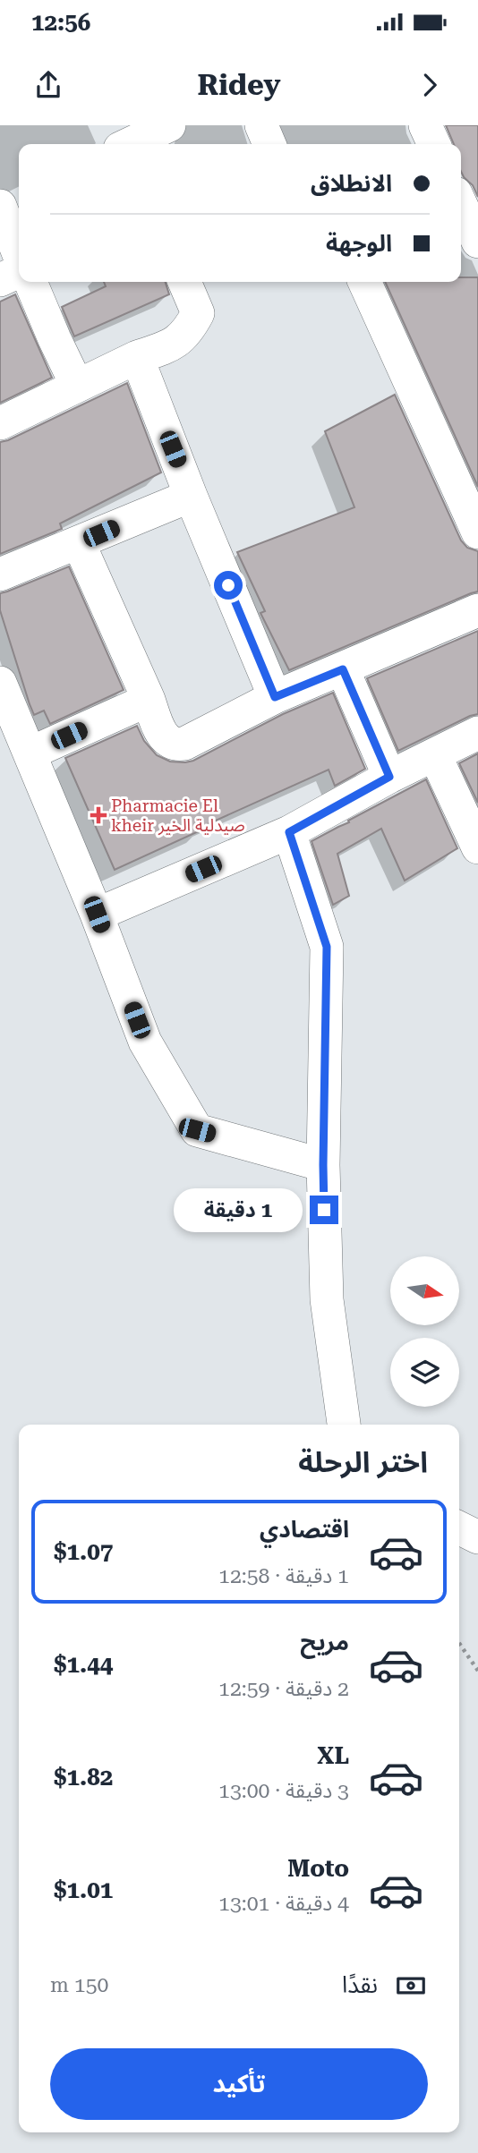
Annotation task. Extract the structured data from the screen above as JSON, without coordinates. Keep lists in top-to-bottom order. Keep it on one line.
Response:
{"places":{"health":["Pharmacie El kheir صيدلية الخير"]},"north":"right","page":{"status":"12:56","header":"Ridey","banner":["الانطلاق","الوجهة"],"bubble":"1 دقيقة","heading":"اختر الرحلة","list":[{"name":"اقتصادي","note":"1 دقيقة · 12:58","value":"$1.07"},{"name":"مريح","note":"2 دقيقة · 12:59","value":"$1.44"},{"name":"XL","note":"3 دقيقة · 13:00","value":"$1.82"},{"name":"Moto","note":"4 دقيقة · 13:01","value":"$1.01"}],"pay":["نقدًا","150 m"],"buttons":"تأكيد"}}
